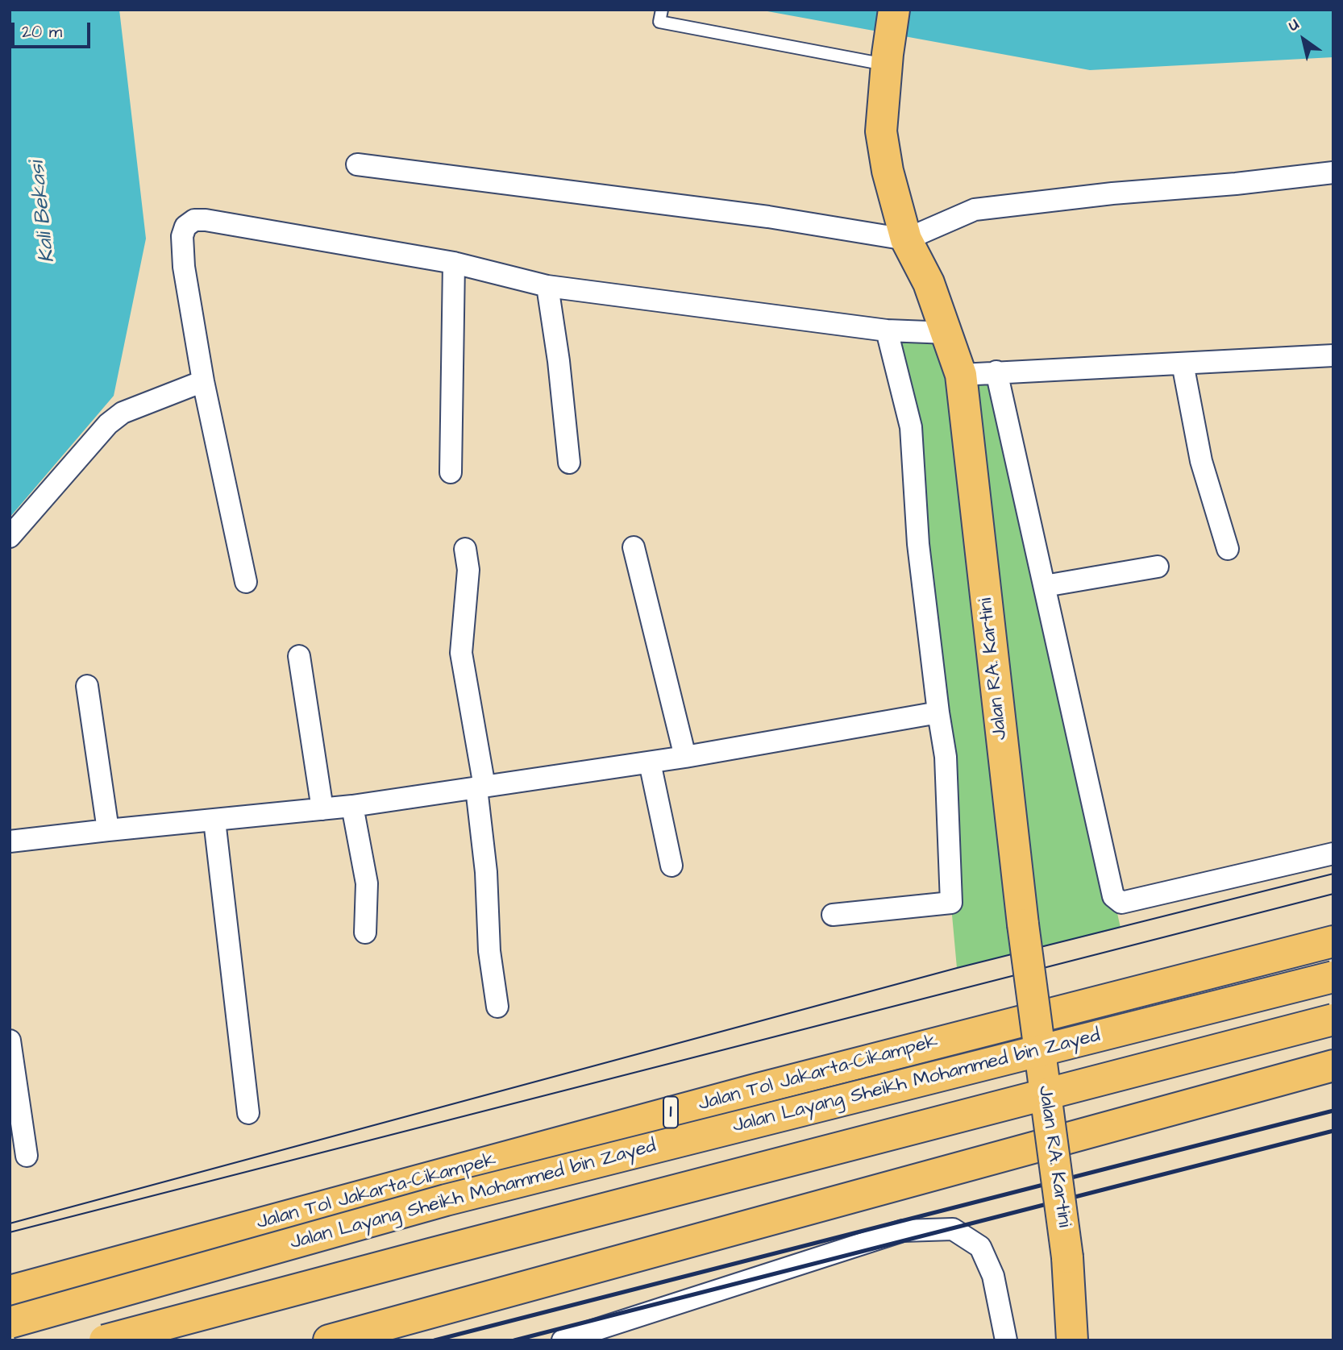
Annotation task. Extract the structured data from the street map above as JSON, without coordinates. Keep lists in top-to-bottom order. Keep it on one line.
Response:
{"streets":{"main road":["Jalan RA. Kartini","Jalan Tol Jakarta–Cikampek","Jalan Layang Sheikh Mohammed bin Zayed","1"]},"water":["Kali Bekasi"],"scale_bar":"20 m","north":"top left"}
